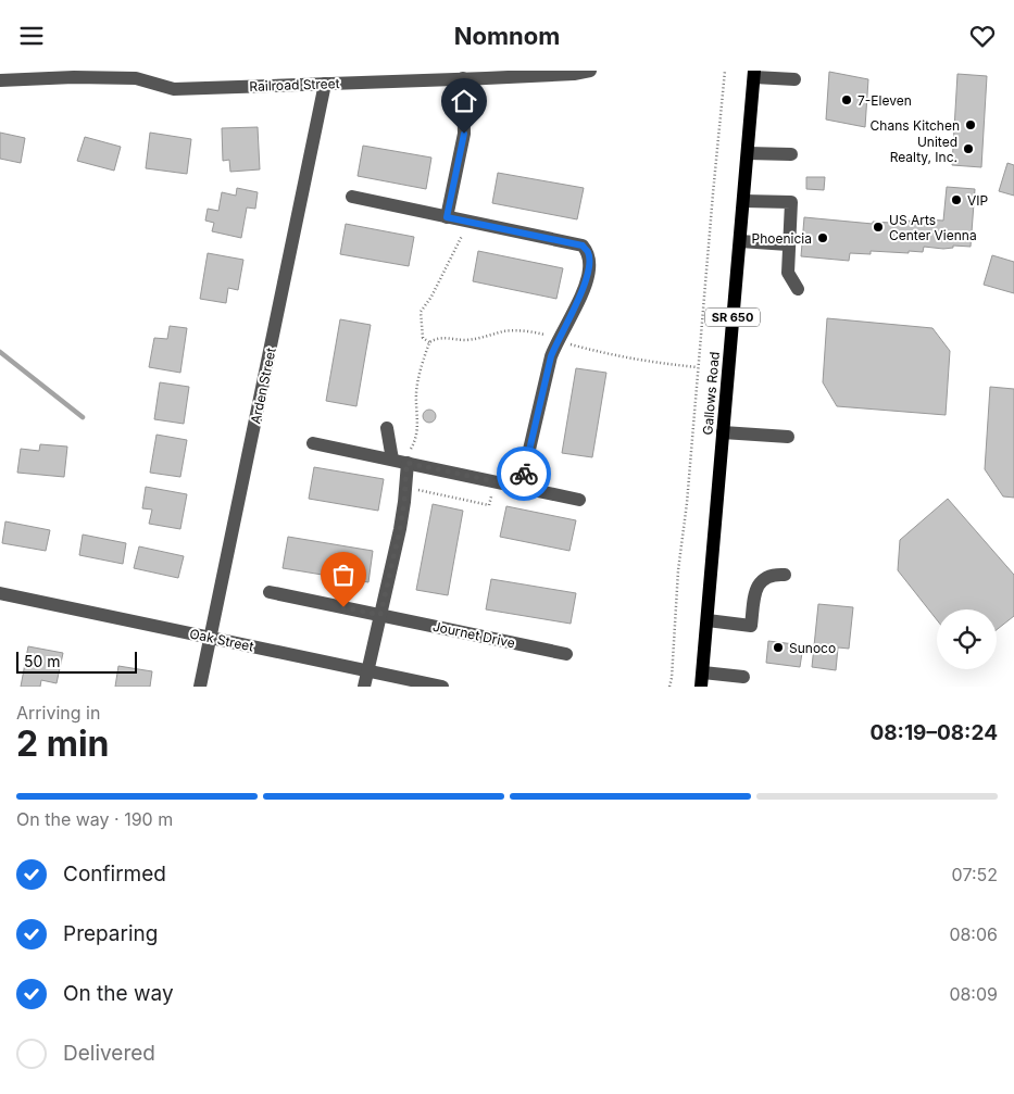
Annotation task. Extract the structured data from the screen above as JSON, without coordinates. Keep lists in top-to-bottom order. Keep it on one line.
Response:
{"streets":{"main road":["SR 650","Gallows Road"],"street":["Railroad Street","Arden Street","Journet Drive","Oak Street"]},"crossings":[["Railroad Street","Arden Street"],["Arden Street","Oak Street"]],"places":["7-Eleven","Chans Kitchen","United Realty, Inc.","VIP","US Arts Center Vienna","Phoenicia","Sunoco"],"scale_bar":"50 m","page":{"header":"Nomnom","scale":"50 m","heading":["2 min","Arriving in","08:19–08:24"],"bar":"On the way · 190 m","list":[["Confirmed","07:52"],["Preparing","08:06"],["On the way","08:09"],"Delivered"]}}
